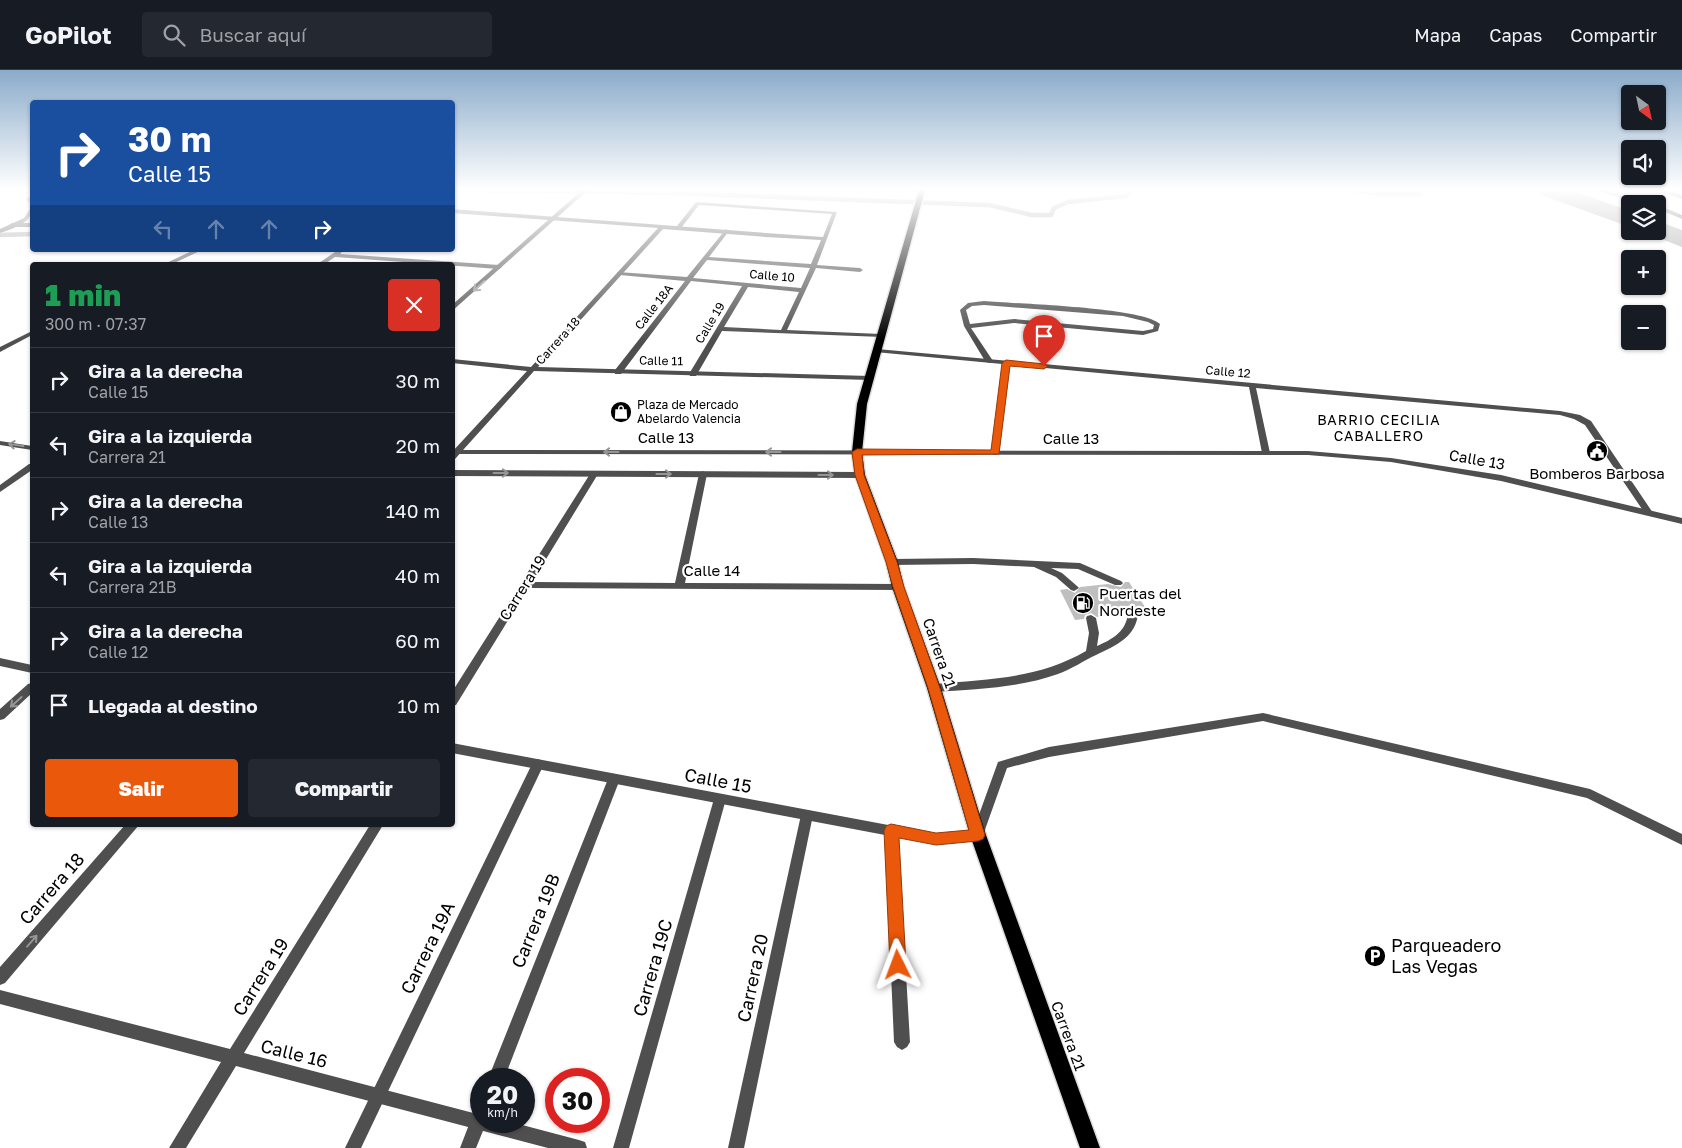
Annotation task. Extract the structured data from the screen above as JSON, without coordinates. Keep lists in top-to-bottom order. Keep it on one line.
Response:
{"streets":{"main road":["Carrera 21"],"street":["Calle 10","Calle 18A","Calle 19","Carrera 18","Calle 11","Calle 12","Calle 13","Calle 14","Carrera 19","Calle 15","Carrera 19B","Carrera 19A","Carrera 19C","Carrera 20","Calle 16"]},"crossings":[["Calle 10","Calle 18A"],["Calle 10","Calle 19"],["Calle 10","Carrera 18"],["Calle 18A","Calle 11"],["Calle 19","Calle 11"],["Carrera 18","Calle 11"],["Calle 11","Carrera 21"],["Calle 12","Calle 13"],["Calle 12","Carrera 21"],["Calle 13","Carrera 21"],["Calle 14","Carrera 19"],["Calle 14","Carrera 21"],["Carrera 19","Calle 16"],["Carrera 21","Calle 15"],["Calle 15","Carrera 19B"],["Calle 15","Carrera 19A"],["Calle 15","Carrera 19C"],["Calle 15","Carrera 20"],["Carrera 19A","Calle 16"]],"one_way":["Carrera 18"],"districts":["BARRIO CECILIA CABALLERO"],"places":{"shop":["Plaza de Mercado Abelardo Valencia"],"public building":["Bomberos Barbosa"],"fuel station":["Puertas del Nordeste"],"parking":["Parqueadero Las Vegas"]},"north":"bottom right","page":{"header":"GoPilot","search":"Buscar aquí","nav":["Mapa","Capas","Compartir"],"map_buttons":["+","−"],"turn":["30 m","Calle 15"],"heading":["1 min","300 m · 07:37"],"list":[{"name":"Gira a la derecha","note":"Calle 15","value":"30 m"},{"name":"Gira a la izquierda","note":"Carrera 21","value":"20 m"},{"name":"Gira a la derecha","note":"Calle 13","value":"140 m"},{"name":"Gira a la izquierda","note":"Carrera 21B","value":"40 m"},{"name":"Gira a la derecha","note":"Calle 12","value":"60 m"},{"name":"Llegada al destino","value":"10 m"}],"buttons":["Salir","Compartir"],"speed":"20 km/h","limit":"30"}}
